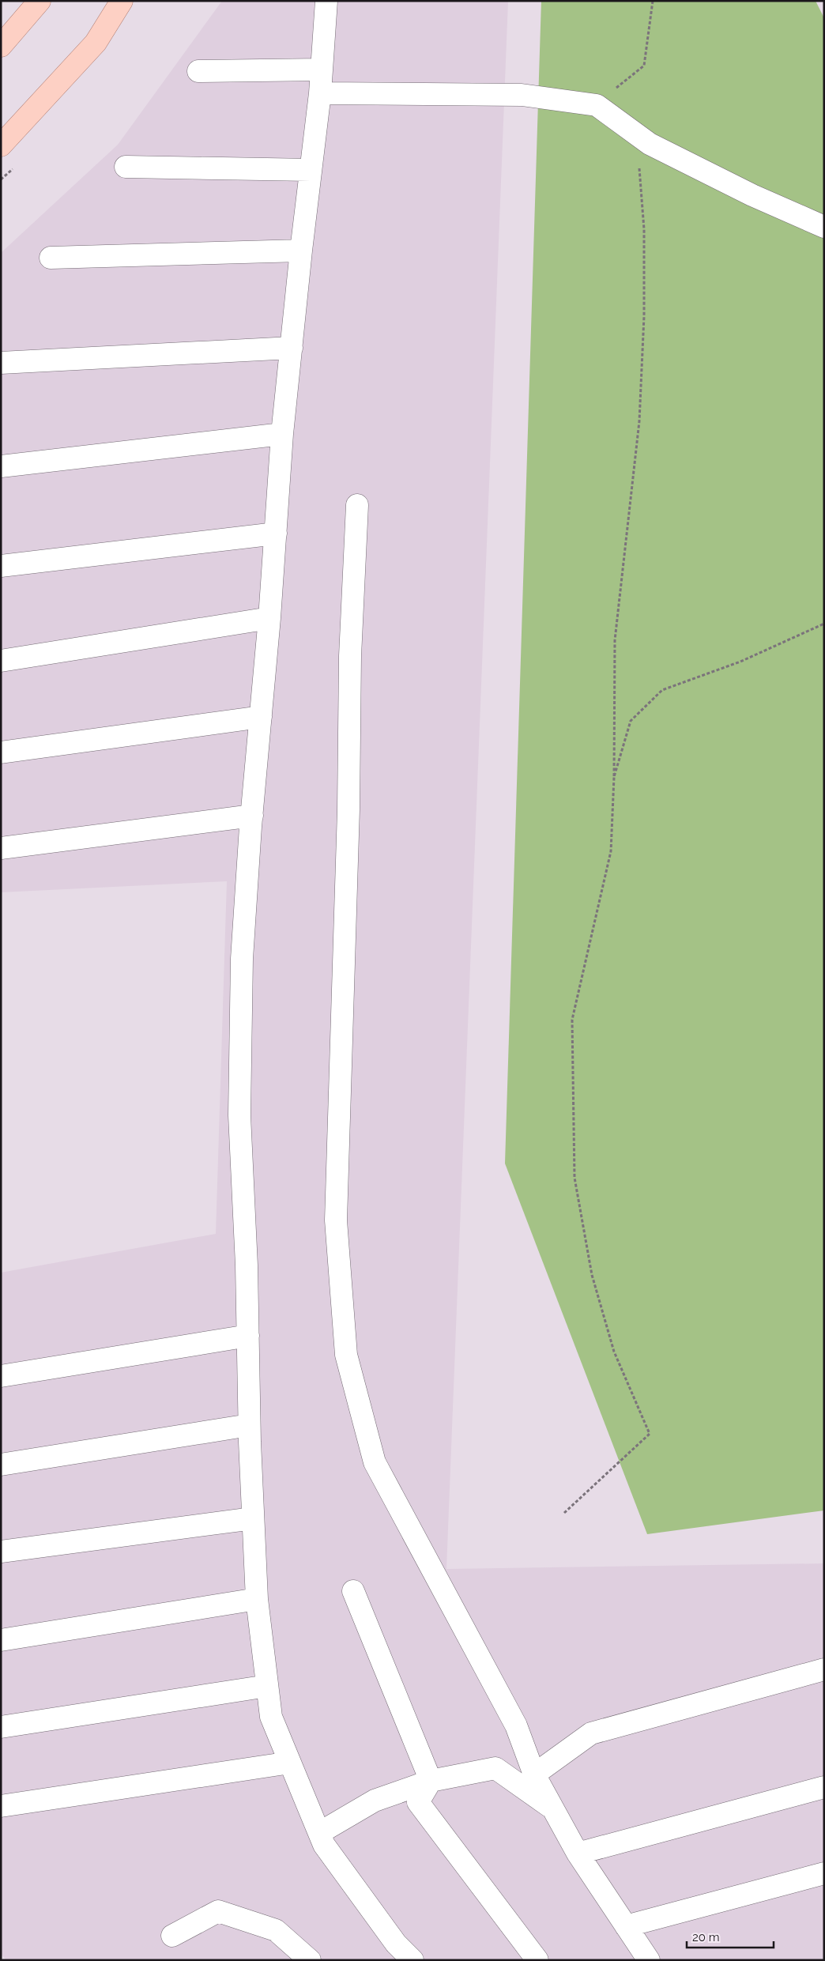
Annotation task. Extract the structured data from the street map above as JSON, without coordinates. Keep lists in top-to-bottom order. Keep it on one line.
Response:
{"scale_bar":"20 m"}
